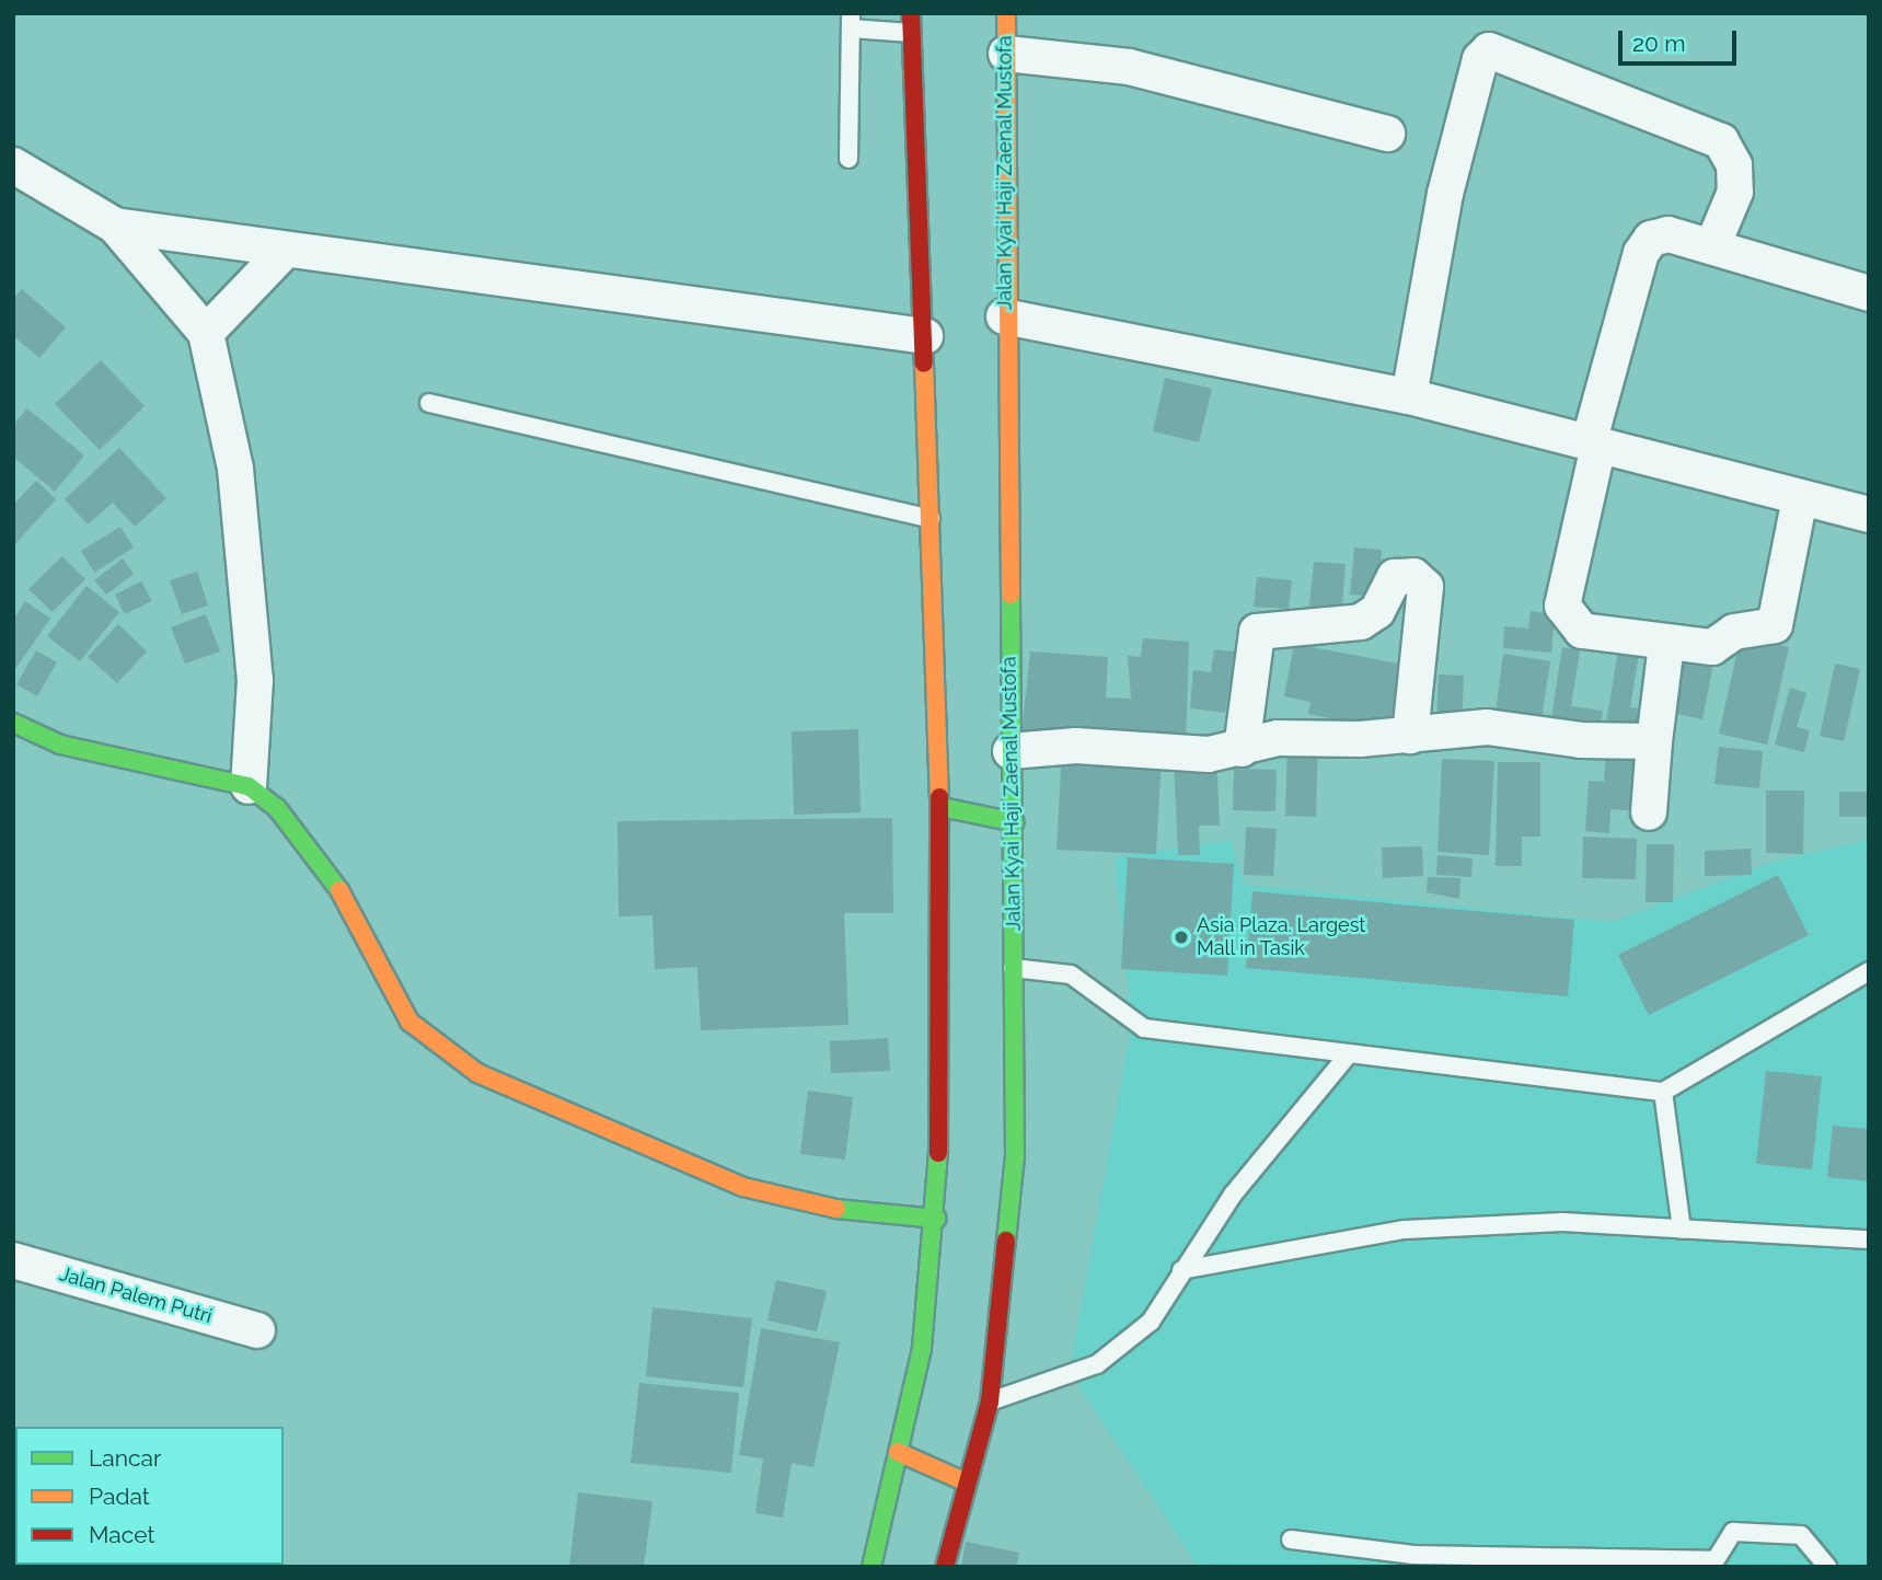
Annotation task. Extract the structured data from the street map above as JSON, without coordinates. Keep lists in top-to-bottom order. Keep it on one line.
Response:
{"streets":{"main road":["Jalan Kyai Haji Zaenal Mustofa"],"street":["Jalan Palem Putri"]},"places":["Asia Plaza. Largest Mall in Tasik"],"legend":["Lancar","Padat","Macet"],"scale_bar":"20 m"}
